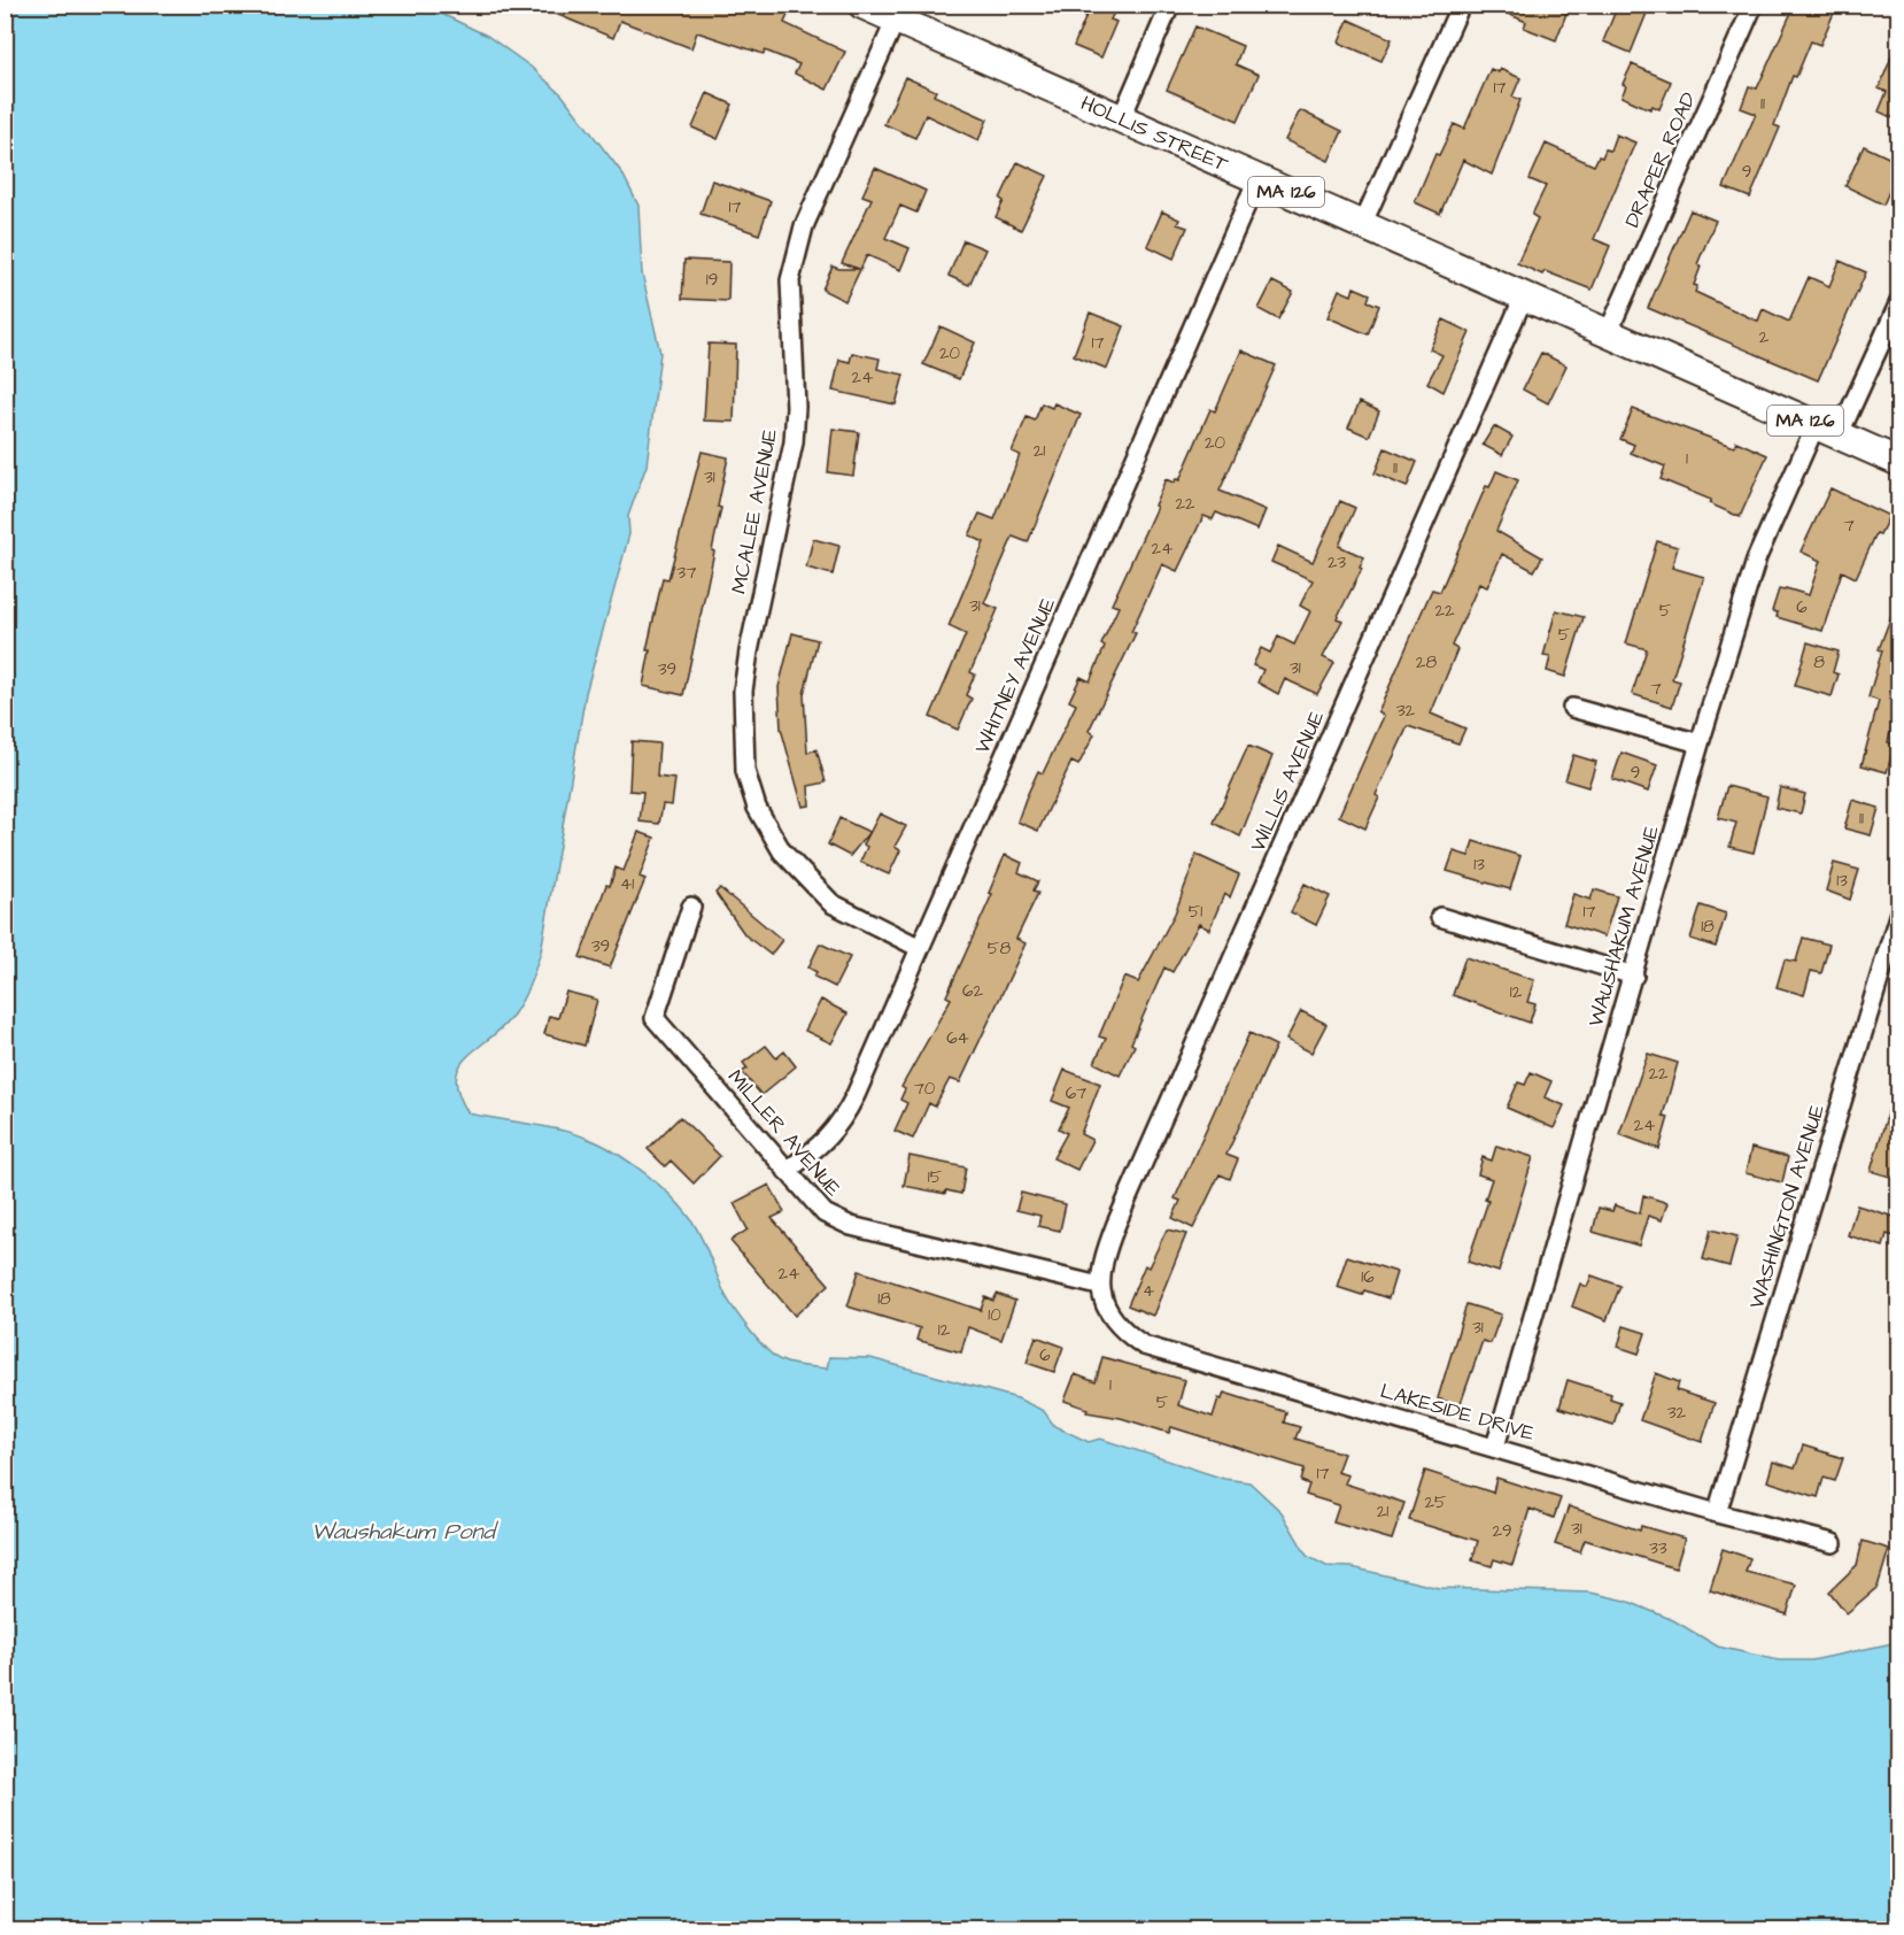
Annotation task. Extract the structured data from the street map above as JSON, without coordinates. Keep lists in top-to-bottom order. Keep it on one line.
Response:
{"streets":{"main road":["HOLLIS STREET","MA 126"],"street":["DRAPER ROAD","MCALEE AVENUE","WHITNEY AVENUE","WILLIS AVENUE","WAUSHAKUM AVENUE","MILLER AVENUE","WASHINGTON AVENUE","LAKESIDE DRIVE"]},"crossings":[["HOLLIS STREET","DRAPER ROAD"],["HOLLIS STREET","MA 126"],["HOLLIS STREET","MCALEE AVENUE"],["HOLLIS STREET","WHITNEY AVENUE"],["HOLLIS STREET","WILLIS AVENUE"],["HOLLIS STREET","WAUSHAKUM AVENUE"],["MA 126","WAUSHAKUM AVENUE"],["MCALEE AVENUE","WHITNEY AVENUE"],["WHITNEY AVENUE","MILLER AVENUE"],["WILLIS AVENUE","MILLER AVENUE"],["WILLIS AVENUE","LAKESIDE DRIVE"],["WAUSHAKUM AVENUE","LAKESIDE DRIVE"],["MILLER AVENUE","LAKESIDE DRIVE"],["WASHINGTON AVENUE","LAKESIDE DRIVE"]],"water":["Waushakum Pond"],"house_numbers":["17","11","9","17","19","2","17","20","24","20","21","1","11","31","22","7","24","23","37","31","6","22","5","5","28","8","31","39","7","32","9","11","13","13","41","51","17","18","39","58","62","12","64","22","70","67","24","15","24","16","4","18","10","31","12","6","1","5","32","17","25","21","31","29","33"]}
